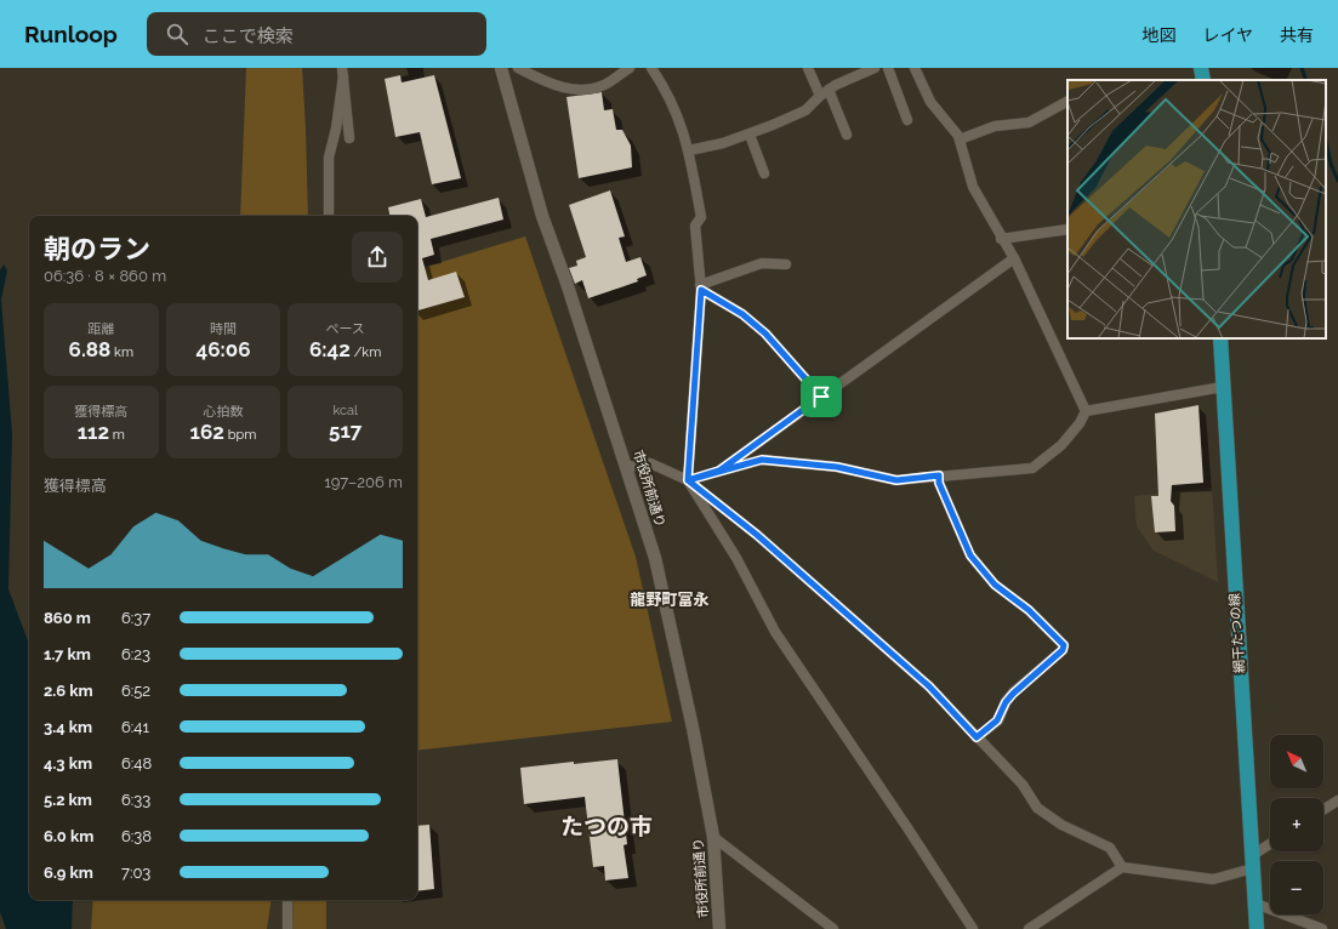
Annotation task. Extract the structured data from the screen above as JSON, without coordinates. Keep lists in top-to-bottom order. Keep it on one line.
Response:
{"streets":{"main road":["網干たつの線"],"street":["市役所前通り"]},"districts":["龍野町富永","たつの市"],"north":"top left","page":{"header":"Runloop","search":"ここで検索","nav":["地図","レイヤ","共有"],"heading":["朝のラン","06:36 · 8 × 860 m"],"stats":[["距離","6.88 km"],["時間","46:06"],["ペース","6:42 /km"],["獲得標高","112 m"],["心拍数","162 bpm"],["kcal","517"]],"chart":["獲得標高","197–206 m"],"list":[{"name":"860 m","note":"6:37"},{"name":"1.7 km","note":"6:23"},{"name":"2.6 km","note":"6:52"},{"name":"3.4 km","note":"6:41"},{"name":"4.3 km","note":"6:48"},{"name":"5.2 km","note":"6:33"},{"name":"6.0 km","note":"6:38"},{"name":"6.9 km","note":"7:03"}],"map_buttons":["+","−"]}}
